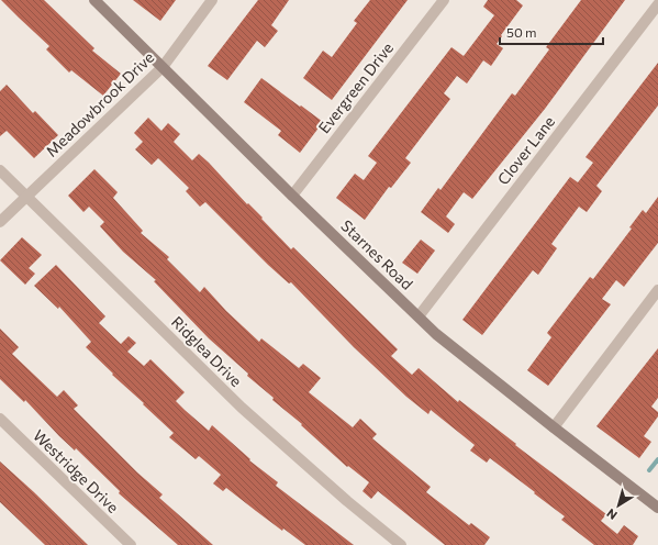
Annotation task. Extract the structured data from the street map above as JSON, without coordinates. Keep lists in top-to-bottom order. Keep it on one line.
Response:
{"streets":{"main road":["Starnes Road"],"street":["Evergreen Drive","Meadowbrook Drive","Clover Lane","Ridglea Drive","Westridge Drive"]},"crossings":[["Evergreen Drive","Starnes Road"],["Meadowbrook Drive","Starnes Road"],["Meadowbrook Drive","Ridglea Drive"],["Clover Lane","Starnes Road"]],"scale_bar":"50 m","north":"bottom left"}
